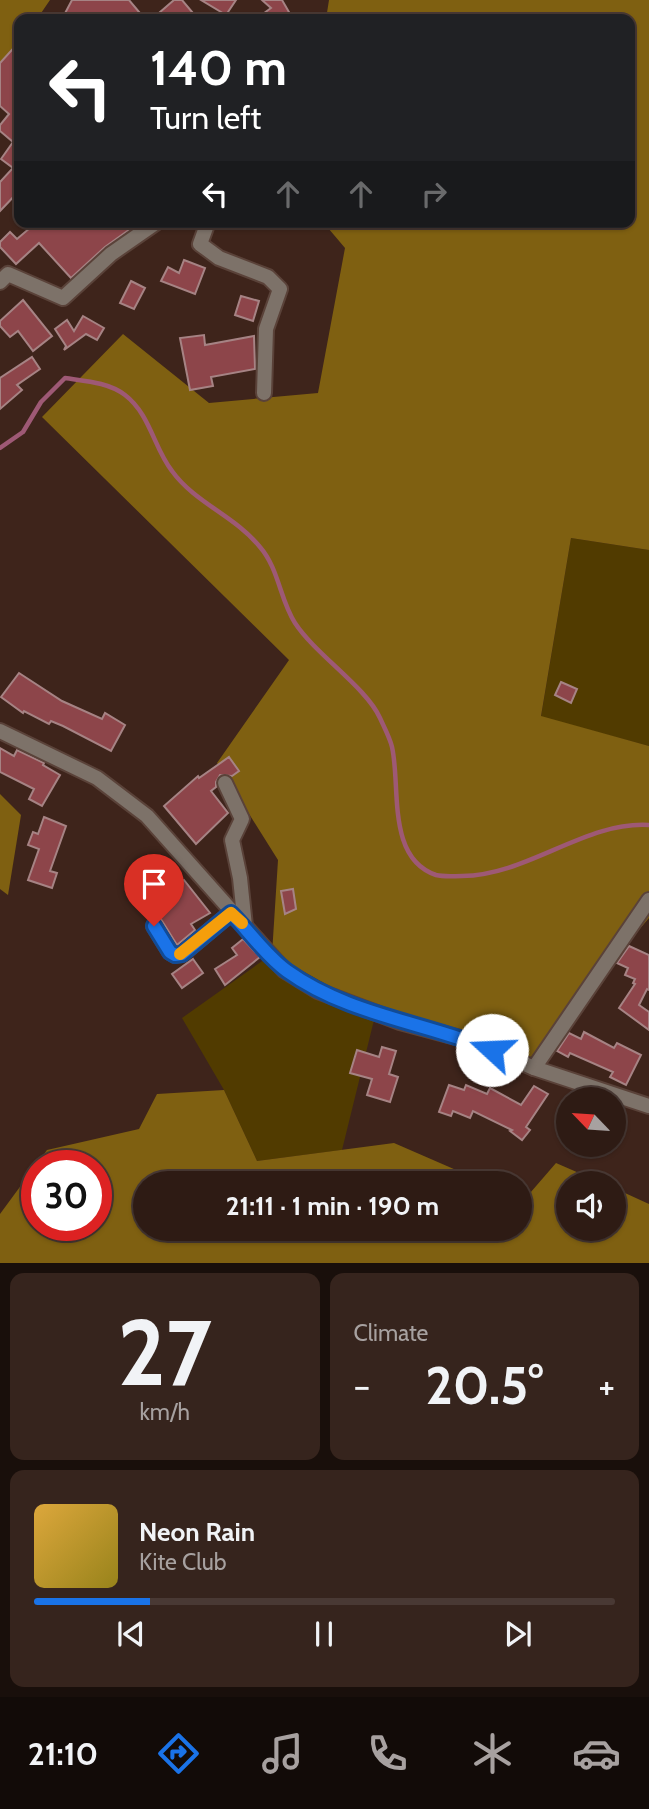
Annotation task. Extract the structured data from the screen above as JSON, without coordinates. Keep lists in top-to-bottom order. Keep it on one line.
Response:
{"north":"top left","page":{"turn":["140 m","Turn left"],"limit":"30","trip":"21:11 · 1 min · 190 m","tile":[["27","km/h"],"Climate"],"heat":["−","20.5°","+"],"song":["Neon Rain","Kite Club"],"tabs":"21:10"}}
